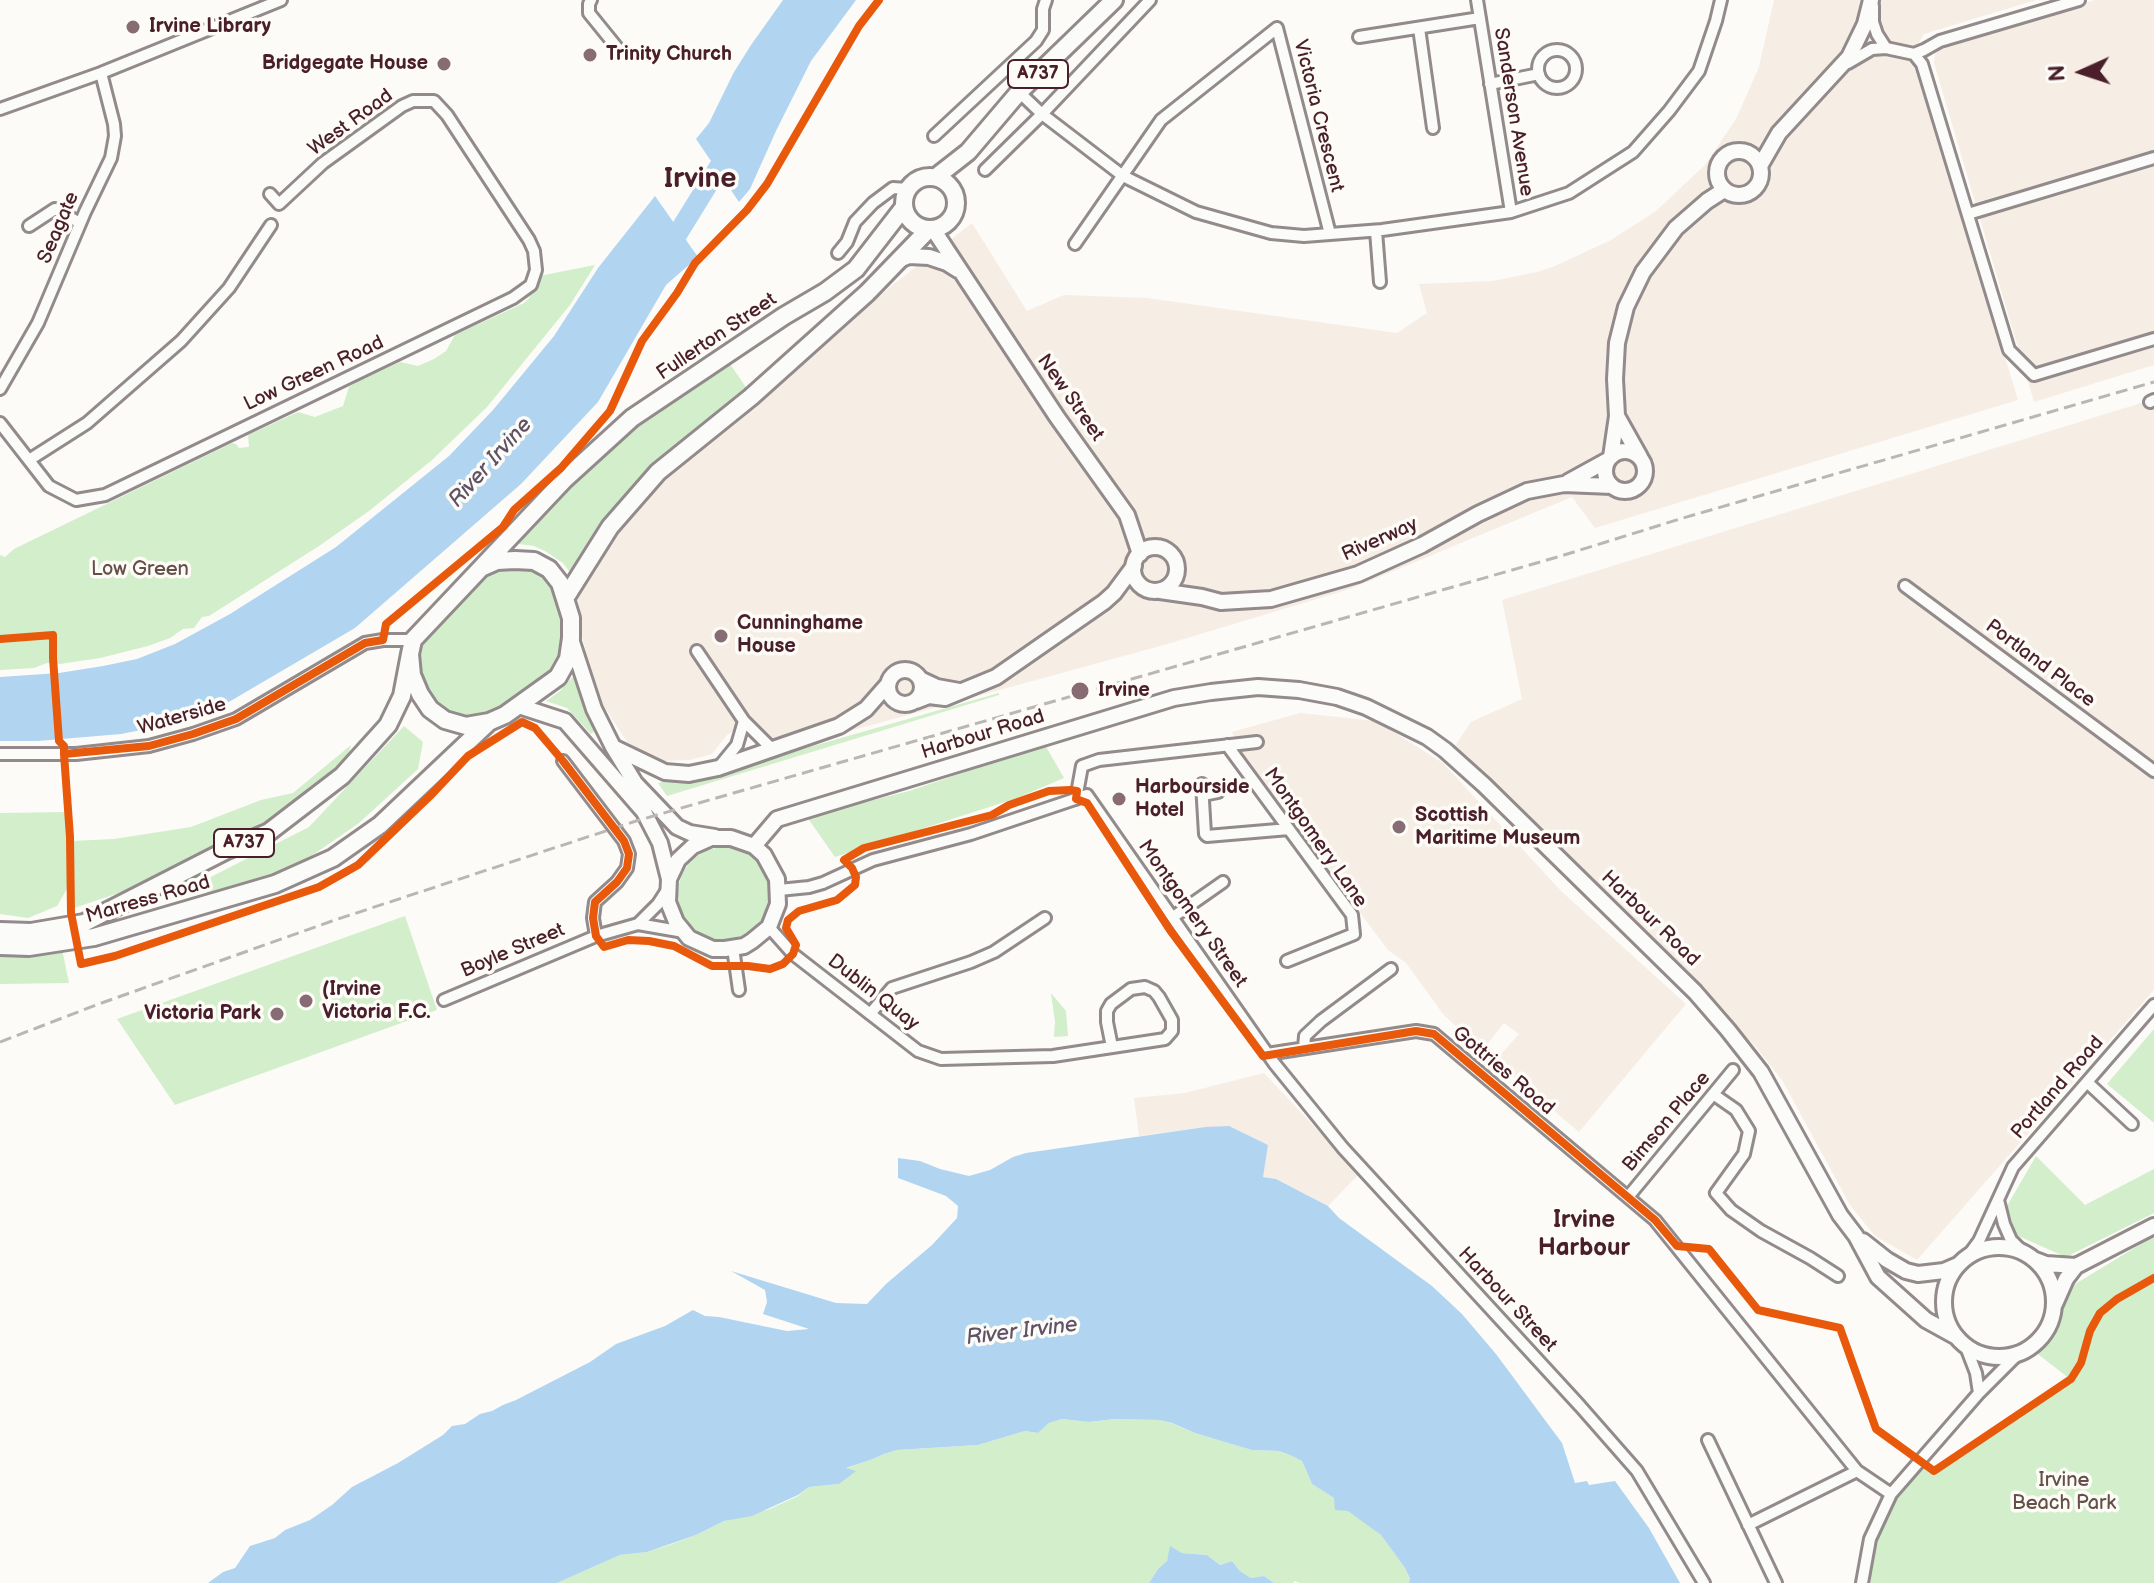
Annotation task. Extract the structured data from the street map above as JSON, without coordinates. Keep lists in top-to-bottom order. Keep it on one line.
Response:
{"streets":{"main road":["A737","Fullerton Street","Marress Road"],"street":["Sanderson Avenue","Victoria Crescent","West Road","Seagate","Low Green Road","New Street","Riverway","Portland Place","Waterside","Harbour Road","Montgomery Lane","Montgomery Street","Boyle Street","Dublin Quay","Gottries Road","Portland Road","Bimson Place","Harbour Street"]},"crossings":[["A737","Fullerton Street"],["A737","New Street"],["A737","Waterside"],["A737","Marress Road"],["West Road","Low Green Road"],["Fullerton Street","New Street"],["Fullerton Street","Waterside"],["Fullerton Street","Marress Road"],["New Street","Riverway"],["Waterside","Marress Road"],["Harbour Road","Dublin Quay"],["Harbour Road","Portland Road"],["Montgomery Lane","Montgomery Street"],["Montgomery Street","Gottries Road"],["Montgomery Street","Harbour Street"],["Gottries Road","Bimson Place"],["Gottries Road","Harbour Street"]],"districts":["Irvine","Irvine Harbour"],"water":["River Irvine"],"parks":["Low Green","Irvine Beach Park"],"places":["Irvine Library","Trinity Church","Bridgegate House","Cunninghame House","Irvine","Harbourside Hotel","Scottish Maritime Museum","(Irvine Victoria F.C.","Victoria Park"],"north":"left"}
